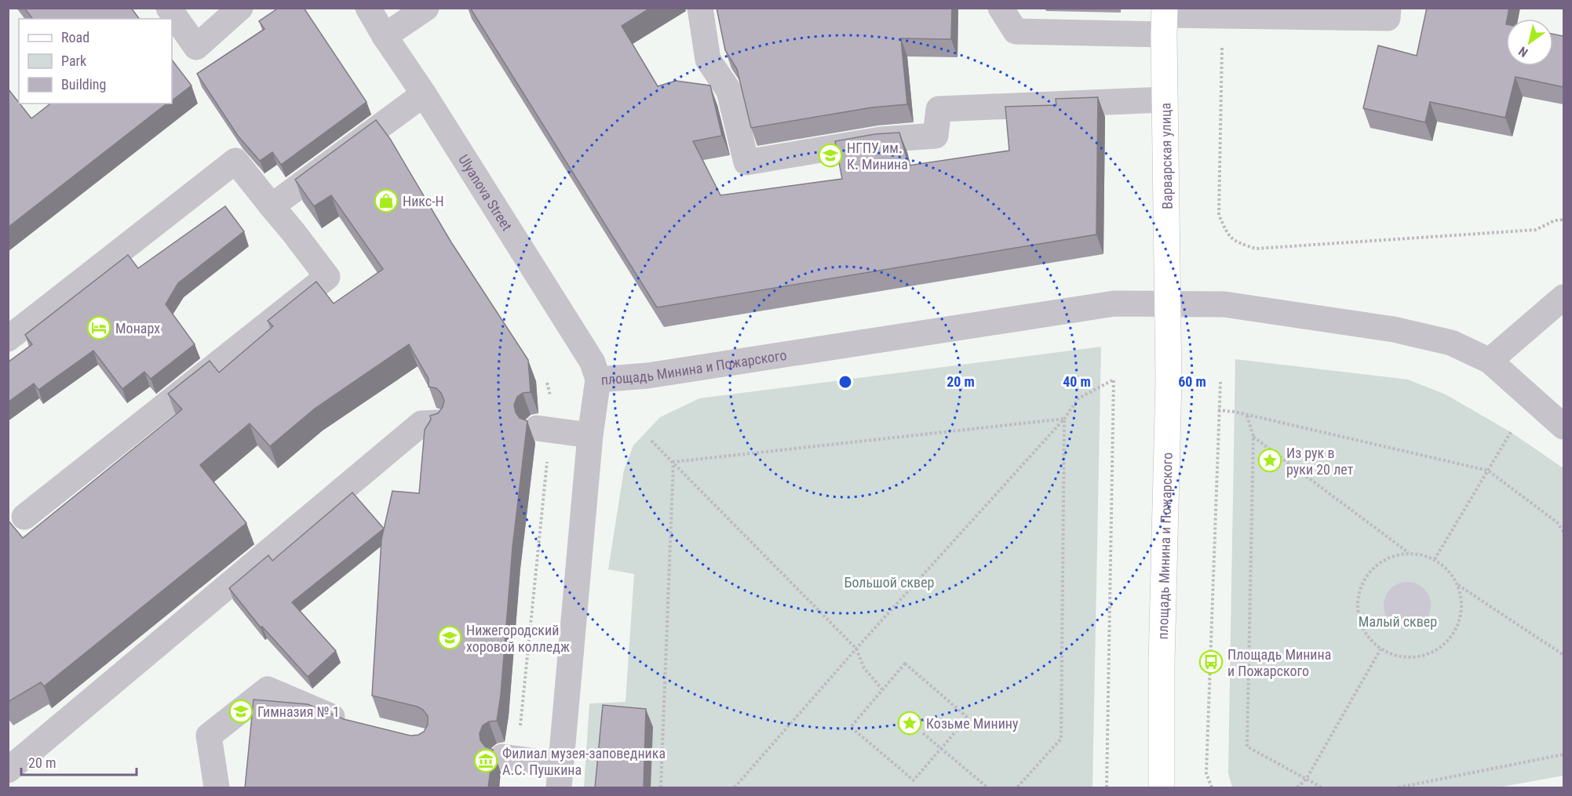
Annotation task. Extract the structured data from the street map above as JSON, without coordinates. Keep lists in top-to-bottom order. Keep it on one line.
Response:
{"streets":{"main road":["Варварская улица","площадь Минина и Пожарского"],"street":["Ulyanova Street"]},"crossings":[["Варварская улица","площадь Минина и Пожарского"],["Ulyanova Street","площадь Минина и Пожарского"]],"parks":["Большой сквер","Малый сквер"],"places":{"school or university":["НГПУ им. К. Минина","Нижегородский хоровой колледж","Гимназия № 1"],"shop":["Никс-Н"],"hotel":["Монарх"],"place":["Из рук в руки 20 лет","Козьме Минину"],"bus stop":["Площадь Минина и Пожарского"],"museum":["Филиал музея-заповедника А.С. Пушкина"]},"legend":["Road","Park","Building"],"scale_bar":"20 m","north":"bottom left","rings":["20 m","40 m","60 m"]}
